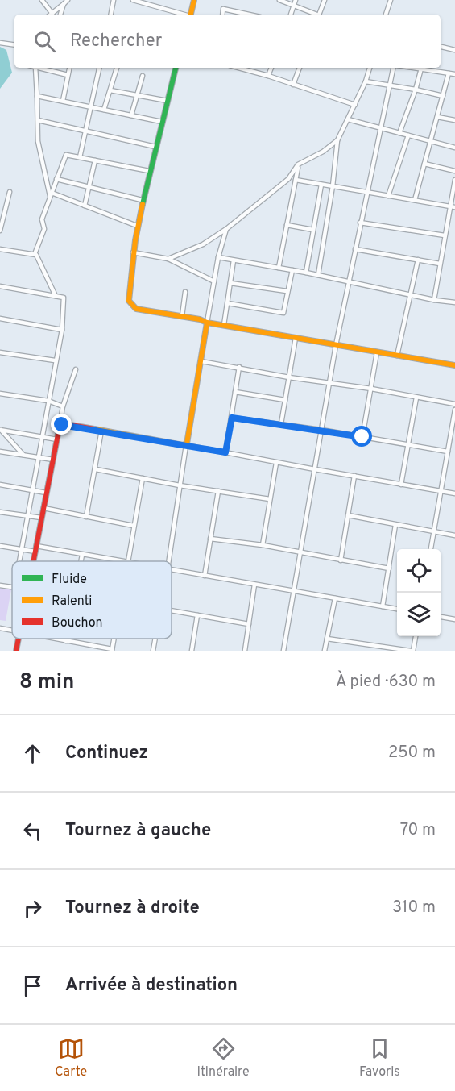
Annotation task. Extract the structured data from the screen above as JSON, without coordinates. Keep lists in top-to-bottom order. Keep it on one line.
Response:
{"legend":["Fluide","Ralenti","Bouchon"],"page":{"search":"Rechercher","heading":["8 min","À pied · 630 m"],"list":[["Continuez","250 m"],["Tournez à gauche","70 m"],["Tournez à droite","310 m"],"Arrivée à destination"],"nav":["Carte","Itinéraire","Favoris"]}}
